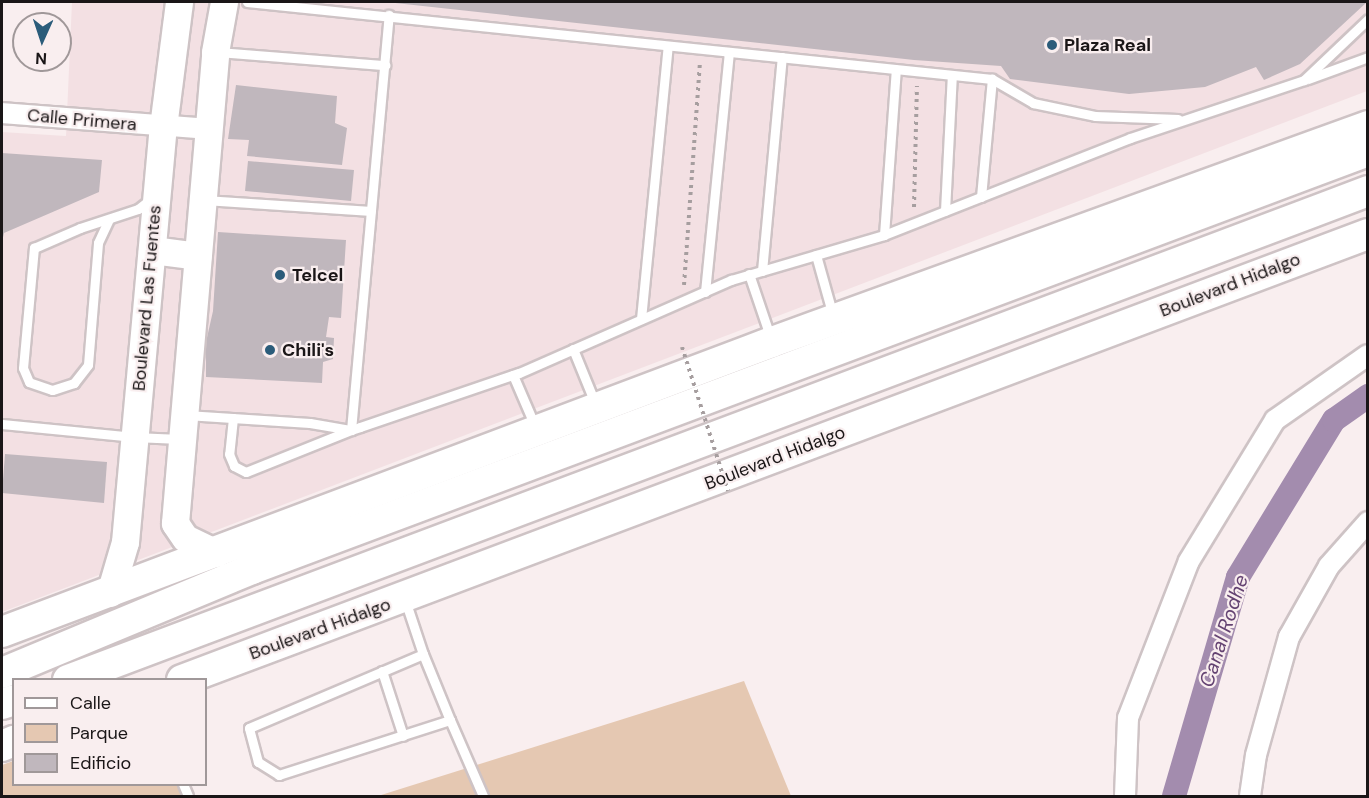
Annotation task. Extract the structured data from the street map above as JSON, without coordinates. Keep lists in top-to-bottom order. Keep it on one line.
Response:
{"streets":{"main road":["Boulevard Hidalgo"],"street":["Calle Primera","Boulevard Las Fuentes"]},"crossings":[["Calle Primera","Boulevard Las Fuentes"]],"water":["Canal Rodhe"],"places":["Plaza Real","Telcel","Chili's"],"legend":["Calle","Parque","Edificio"],"north":"bottom"}
